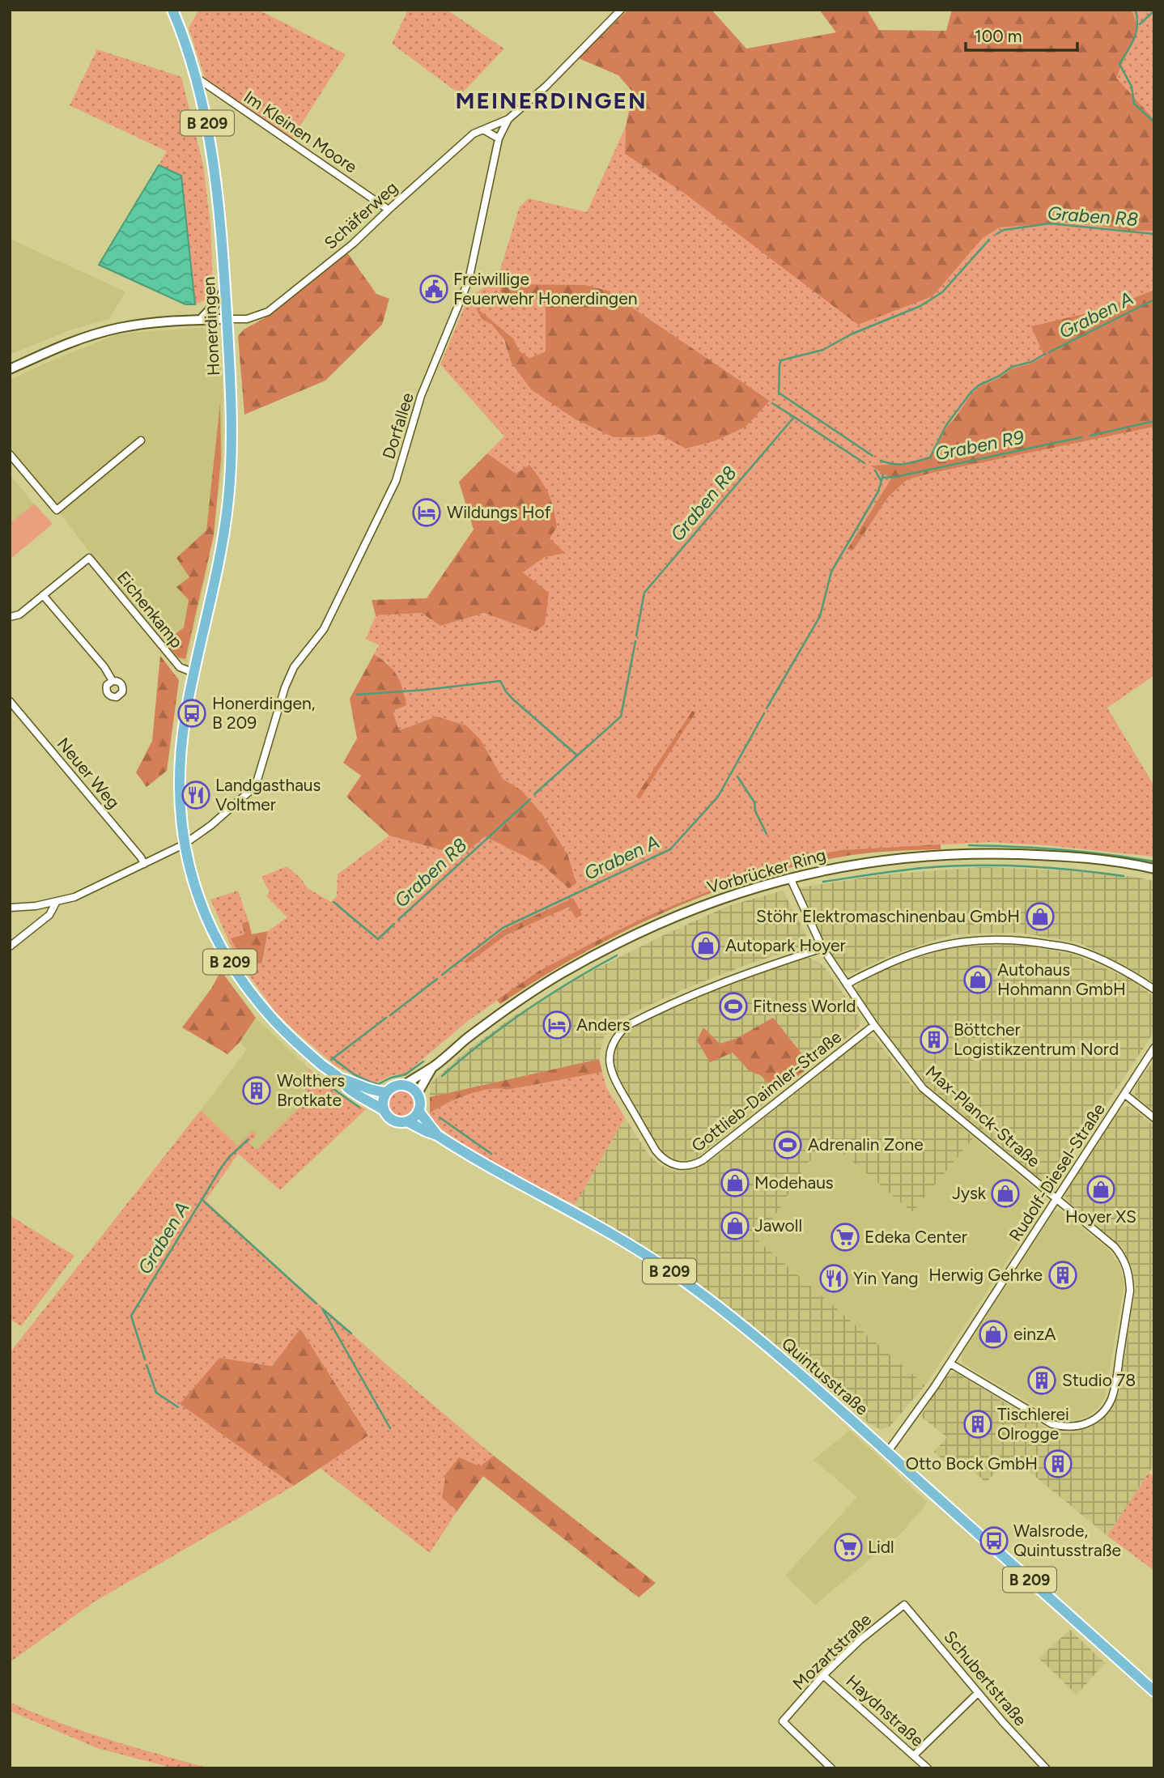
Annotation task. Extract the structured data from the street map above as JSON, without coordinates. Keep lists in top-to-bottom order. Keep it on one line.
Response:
{"streets":{"main road":["B 209","Honerdingen","Vorbrücker Ring","Quintusstraße"],"street":["Im Kleinen Moore","Schäferweg","Dorfallee","Eichenkamp","Neuer Weg","Gottlieb-Daimler-Straße","Max-Planck-Straße","Rudolf-Diesel-Straße","Mozartstraße","Schubertstraße","Haydnstraße"]},"crossings":[["B 209","Honerdingen"],["B 209","Dorfallee"],["B 209","Eichenkamp"],["B 209","Vorbrücker Ring"],["B 209","Quintusstraße"],["Im Kleinen Moore","Schäferweg"],["Im Kleinen Moore","Honerdingen"],["Schäferweg","Honerdingen"],["Schäferweg","Dorfallee"],["Honerdingen","Eichenkamp"],["Dorfallee","Neuer Weg"],["Vorbrücker Ring","Max-Planck-Straße"],["Vorbrücker Ring","Quintusstraße"],["Gottlieb-Daimler-Straße","Max-Planck-Straße"],["Max-Planck-Straße","Rudolf-Diesel-Straße"],["Rudolf-Diesel-Straße","Quintusstraße"],["Mozartstraße","Schubertstraße"],["Mozartstraße","Haydnstraße"]],"districts":["MEINERDINGEN"],"water":["Graben R8","Graben A","Graben R9"],"places":{"public building":["Freiwillige Feuerwehr Honerdingen"],"hotel":["Wildungs Hof","Anders"],"bus stop":["Honerdingen, B 209","Walsrode, Quintusstraße"],"restaurant":["Landgasthaus Voltmer","Yin Yang"],"shop":["Stöhr Elektromaschinenbau GmbH","Autopark Hoyer","Autohaus Hohmann GmbH","Modehaus","Hoyer XS","Jysk","Jawoll","einzA"],"sports":["Fitness World","Adrenalin Zone"],"building":["Böttcher Logistikzentrum Nord","Wolthers Brotkate","Herwig Gehrke","Studio 78","Tischlerei Olrogge","Otto Bock GmbH"],"supermarket":["Edeka Center","Lidl"]},"scale_bar":"100 m"}
